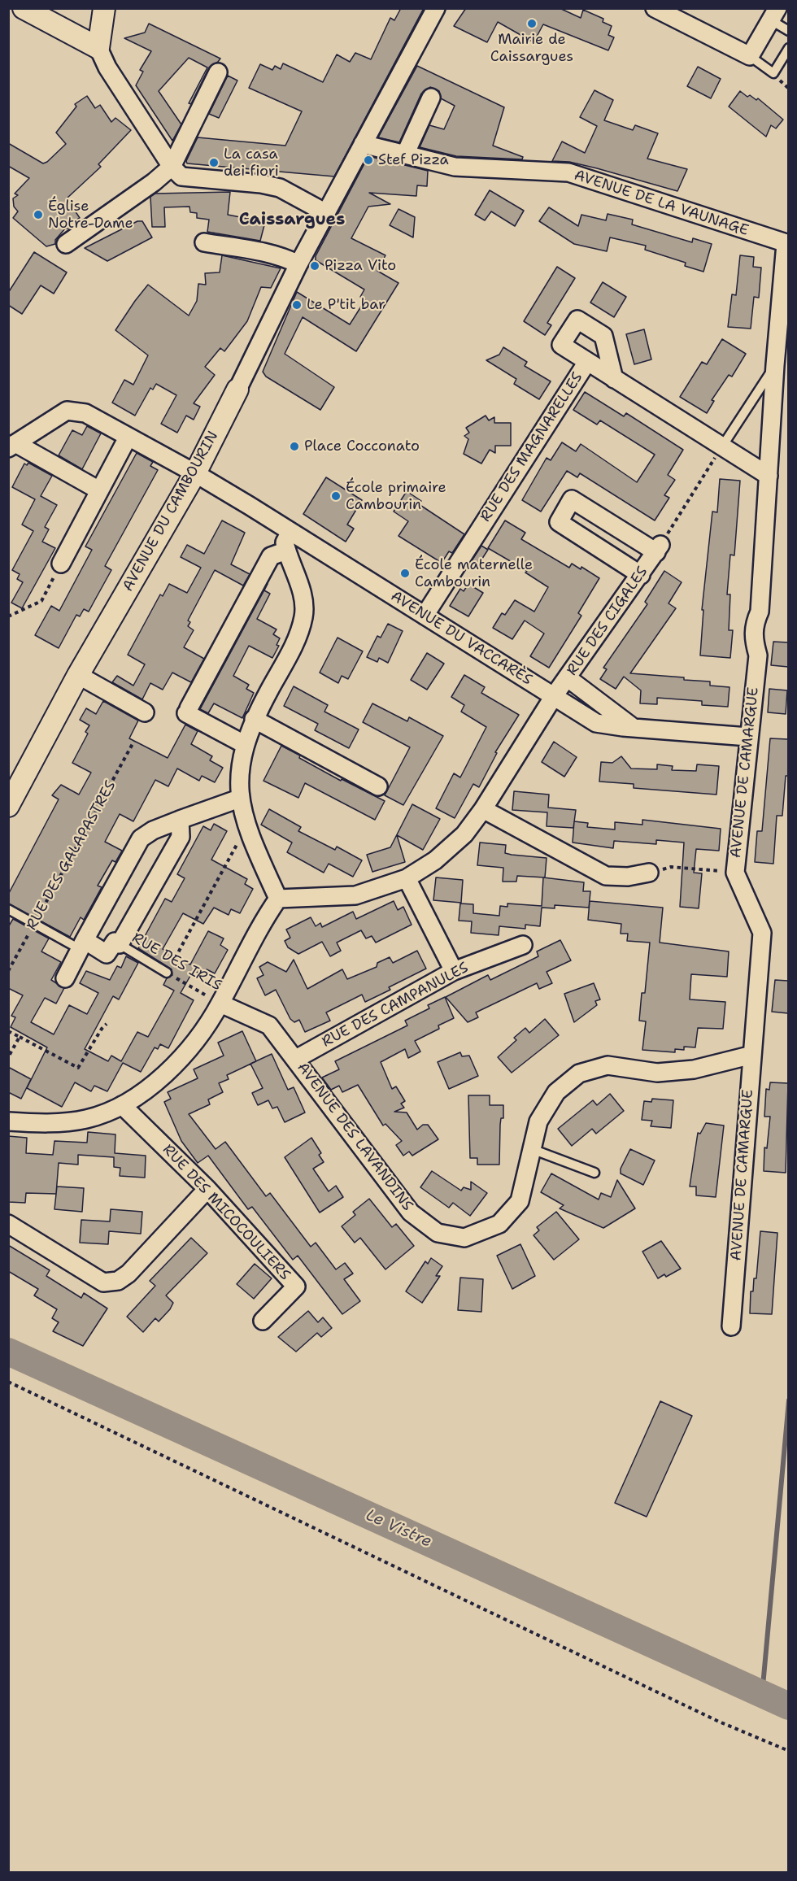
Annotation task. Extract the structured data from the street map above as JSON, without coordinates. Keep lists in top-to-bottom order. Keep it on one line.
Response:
{"streets":{"street":["AVENUE DE LA VAUNAGE","RUE DES MAGNARELLES","AVENUE DU CAMBOURIN","RUE DES CIGALES","AVENUE DU VACCARÈS","AVENUE DE CAMARGUE","RUE DES CAMPANULES","AVENUE DES LAVANDINS","RUE DES MICOCOULIERS"],"lane":["RUE DES IRIS"],"path":["RUE DES GALAPASTRES"]},"crossings":[["AVENUE DE LA VAUNAGE","AVENUE DU CAMBOURIN"],["AVENUE DE LA VAUNAGE","AVENUE DE CAMARGUE"],["RUE DES MAGNARELLES","AVENUE DU VACCARÈS"],["RUE DES MAGNARELLES","AVENUE DE CAMARGUE"],["AVENUE DU CAMBOURIN","AVENUE DU VACCARÈS"],["RUE DES CIGALES","AVENUE DU VACCARÈS"],["AVENUE DU VACCARÈS","AVENUE DE CAMARGUE"],["AVENUE DE CAMARGUE","AVENUE DES LAVANDINS"],["RUE DES IRIS","AVENUE DES LAVANDINS"],["RUE DES CAMPANULES","AVENUE DES LAVANDINS"]],"districts":["Caissargues"],"water":["Le Vistre"],"places":["Mairie de Caissargues","Stef Pizza","La casa dei fiori","Église Notre-Dame","Pizza Vito","Le P'tit bar","Place Cocconato","École primaire Cambourin","École maternelle Cambourin"]}
